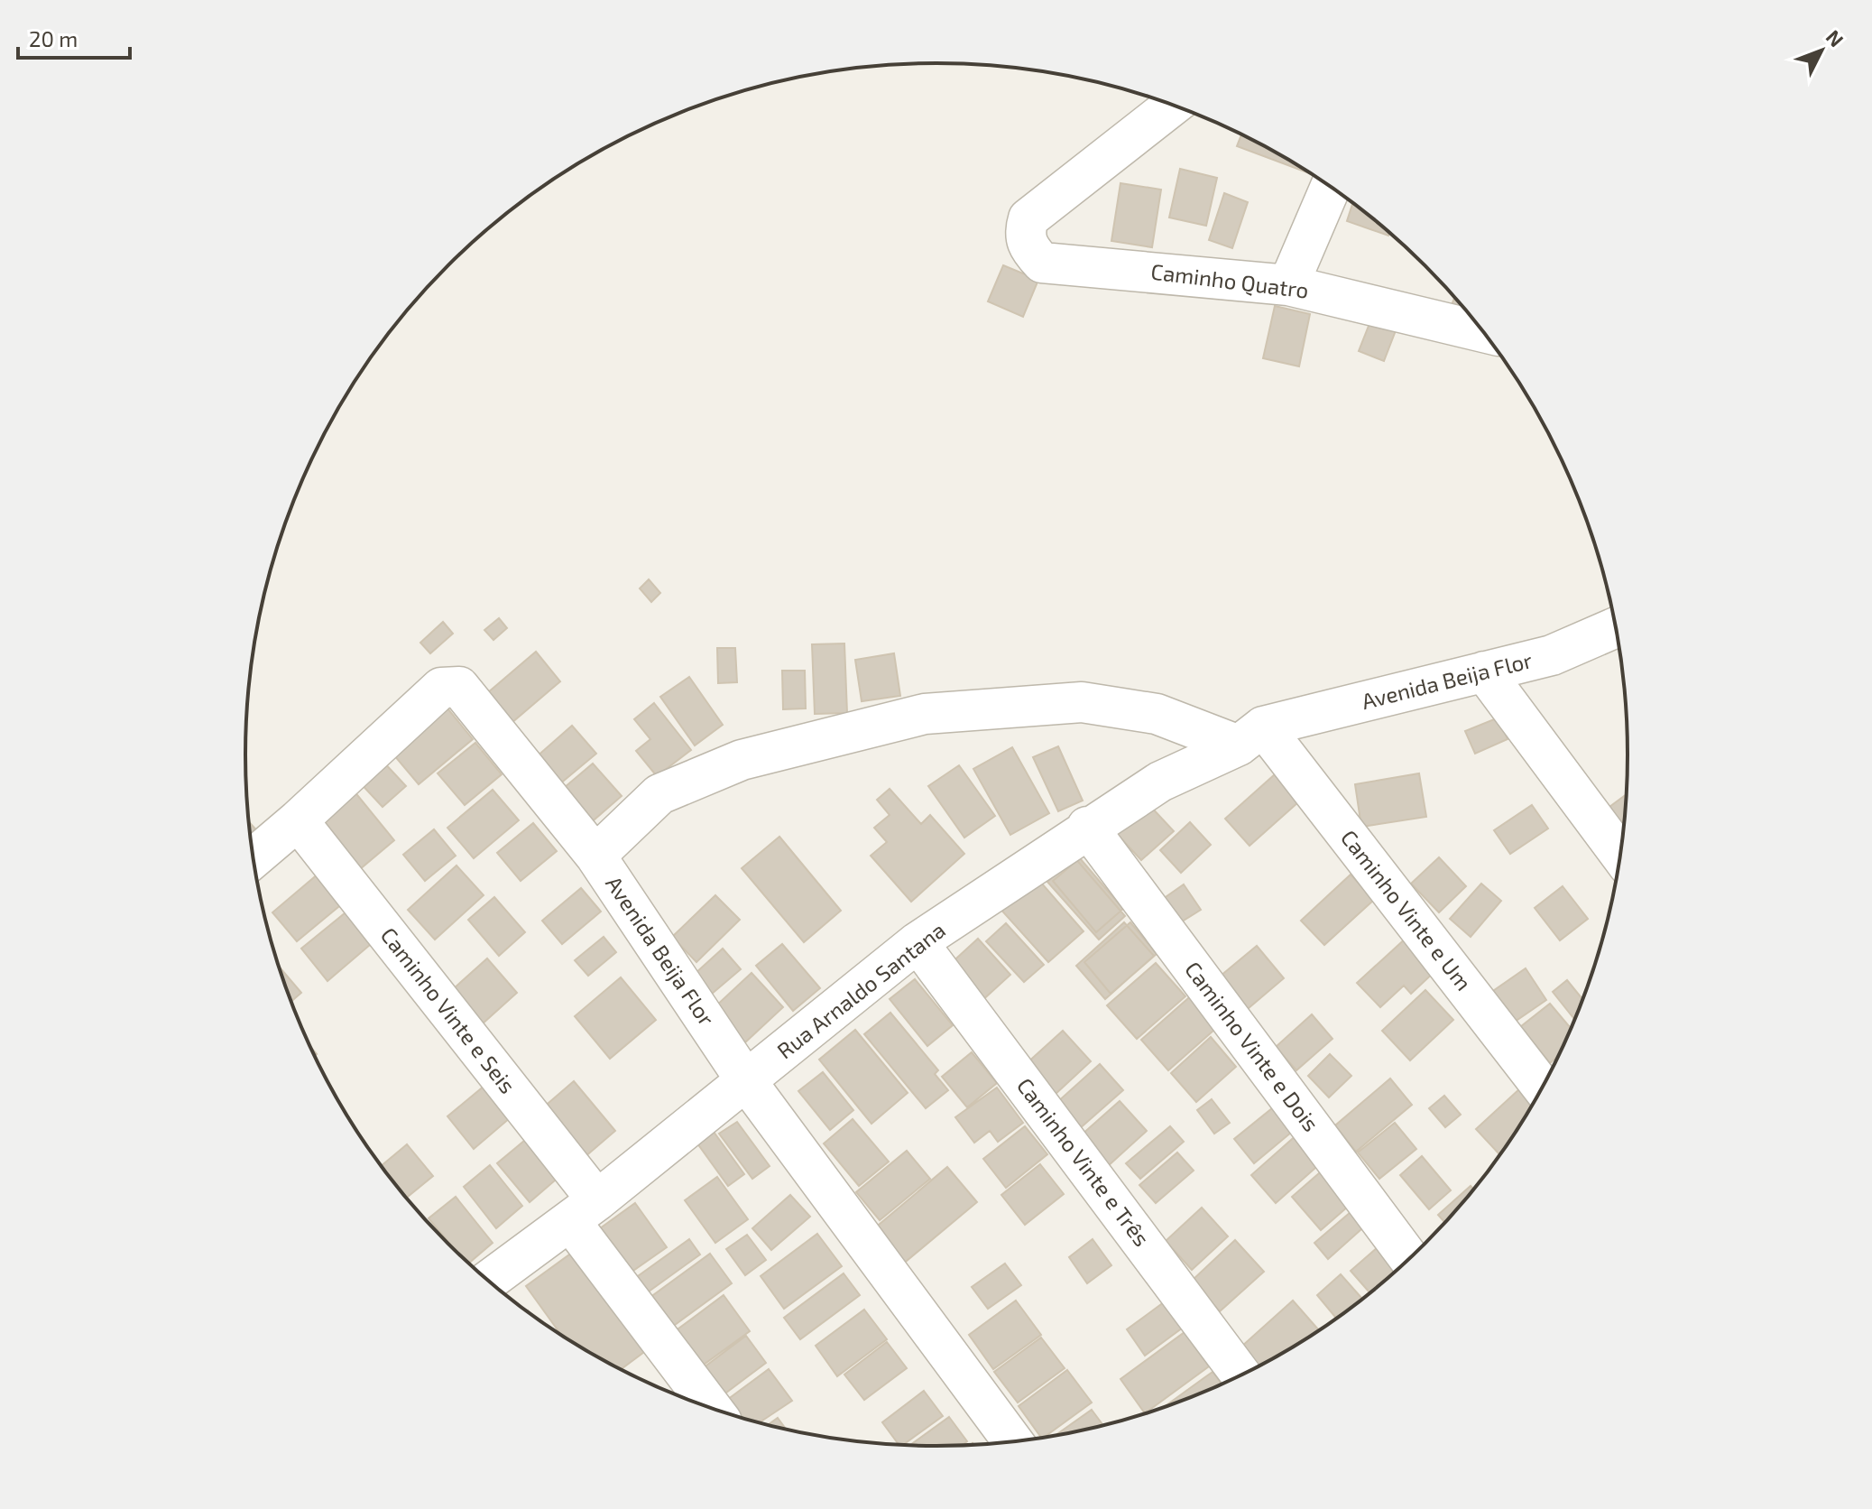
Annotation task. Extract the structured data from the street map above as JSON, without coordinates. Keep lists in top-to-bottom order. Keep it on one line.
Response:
{"streets":{"street":["Caminho Quatro","Avenida Beija Flor","Caminho Vinte e Um","Rua Arnaldo Santana","Caminho Vinte e Seis","Caminho Vinte e Dois","Caminho Vinte e Três"]},"crossings":[["Avenida Beija Flor","Caminho Vinte e Um"],["Avenida Beija Flor","Rua Arnaldo Santana"],["Avenida Beija Flor","Caminho Vinte e Seis"],["Caminho Vinte e Um","Rua Arnaldo Santana"],["Rua Arnaldo Santana","Caminho Vinte e Seis"],["Rua Arnaldo Santana","Caminho Vinte e Dois"],["Rua Arnaldo Santana","Caminho Vinte e Três"]],"scale_bar":"20 m","north":"top right"}
